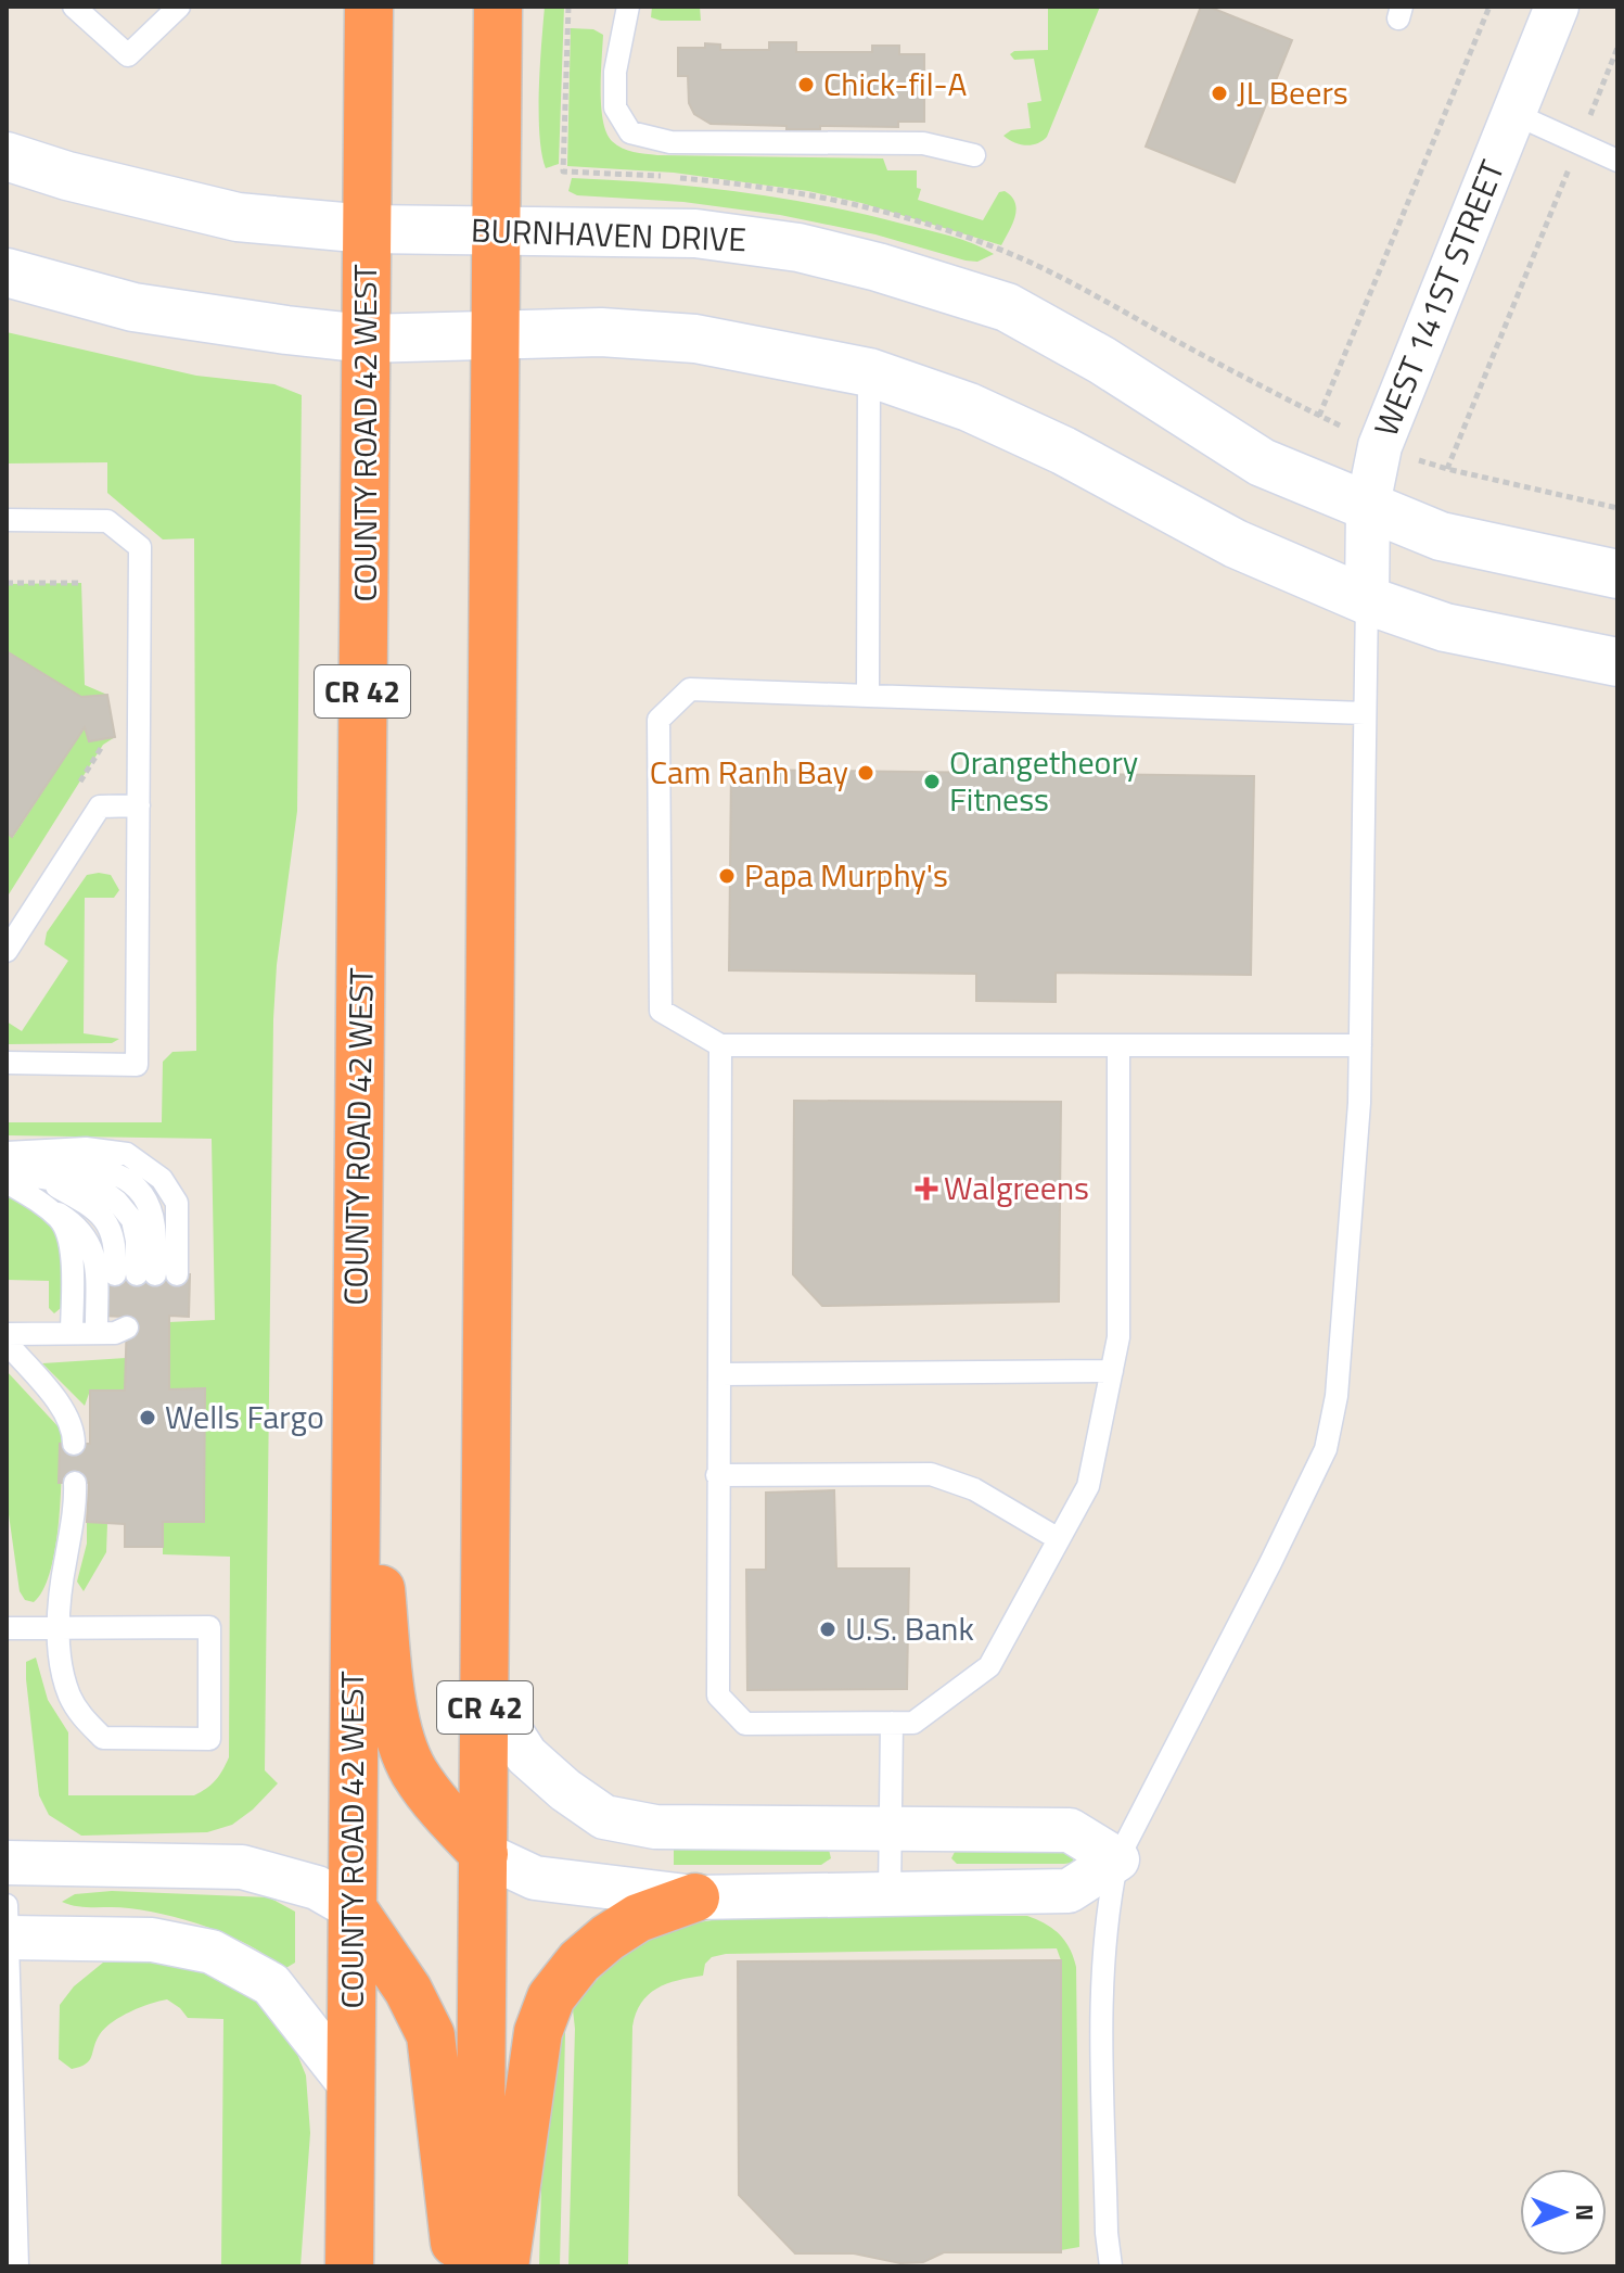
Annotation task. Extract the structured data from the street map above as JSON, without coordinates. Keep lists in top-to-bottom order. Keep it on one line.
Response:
{"streets":{"highway":["COUNTY ROAD 42 WEST","CR 42"],"street":["BURNHAVEN DRIVE","WEST 141ST STREET"]},"crossings":[["BURNHAVEN DRIVE","WEST 141ST STREET"],["BURNHAVEN DRIVE","COUNTY ROAD 42 WEST"],["BURNHAVEN DRIVE","CR 42"]],"places":{"other":["Chick-fil-A","JL Beers","Cam Ranh Bay","Orangetheory Fitness","Papa Murphy's","Wells Fargo","U.S. Bank"],"health":["Walgreens"]},"north":"right"}
